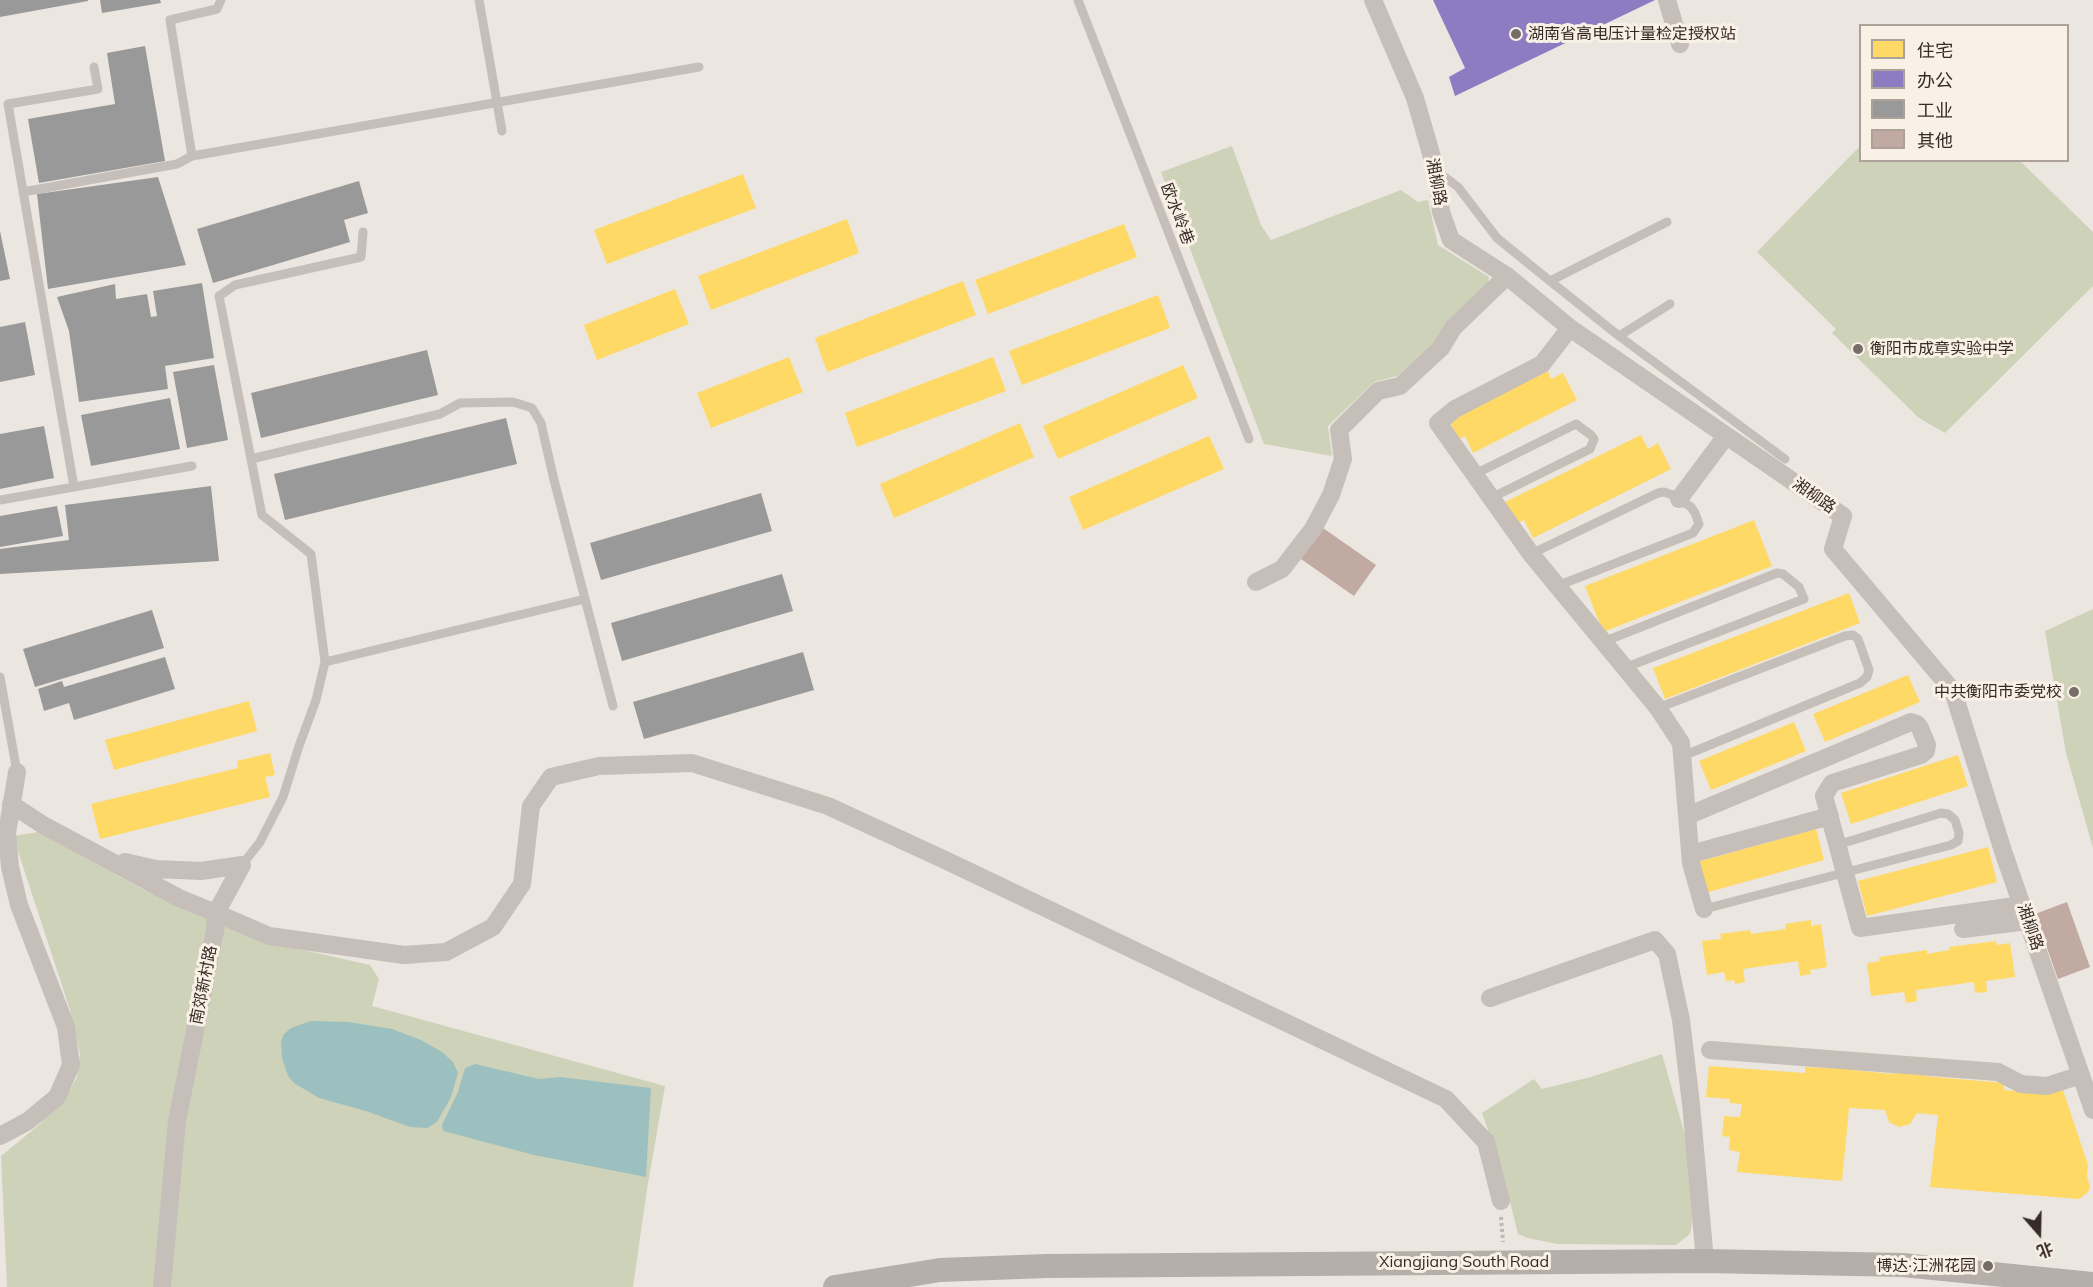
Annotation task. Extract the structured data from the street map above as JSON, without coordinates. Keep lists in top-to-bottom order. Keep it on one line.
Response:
{"streets":{"main road":["Xiangjiang South Road"],"street":["湘柳路","南郊新村路"],"lane":["欧水岭巷"]},"places":["湖南省高电压计量检定授权站","衡阳市成章实验中学","中共衡阳市委党校","博达·江洲花园"],"legend":["住宅","办公","工业","其他"],"north":"bottom"}
